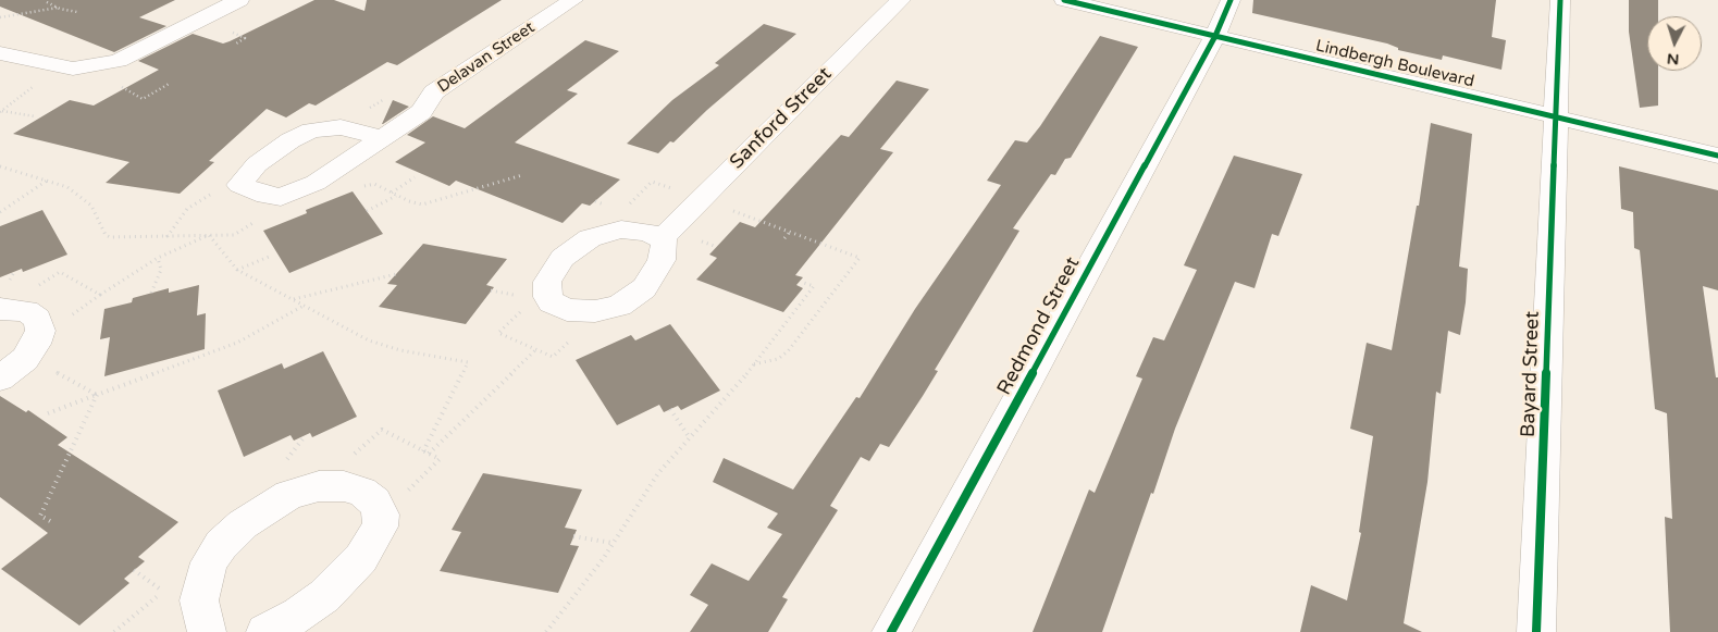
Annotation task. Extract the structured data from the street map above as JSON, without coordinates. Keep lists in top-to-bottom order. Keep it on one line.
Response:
{"streets":{"street":["Delavan Street","Lindbergh Boulevard","Sanford Street","Redmond Street","Bayard Street"]},"crossings":[["Lindbergh Boulevard","Redmond Street"],["Lindbergh Boulevard","Bayard Street"]],"north":"bottom"}
